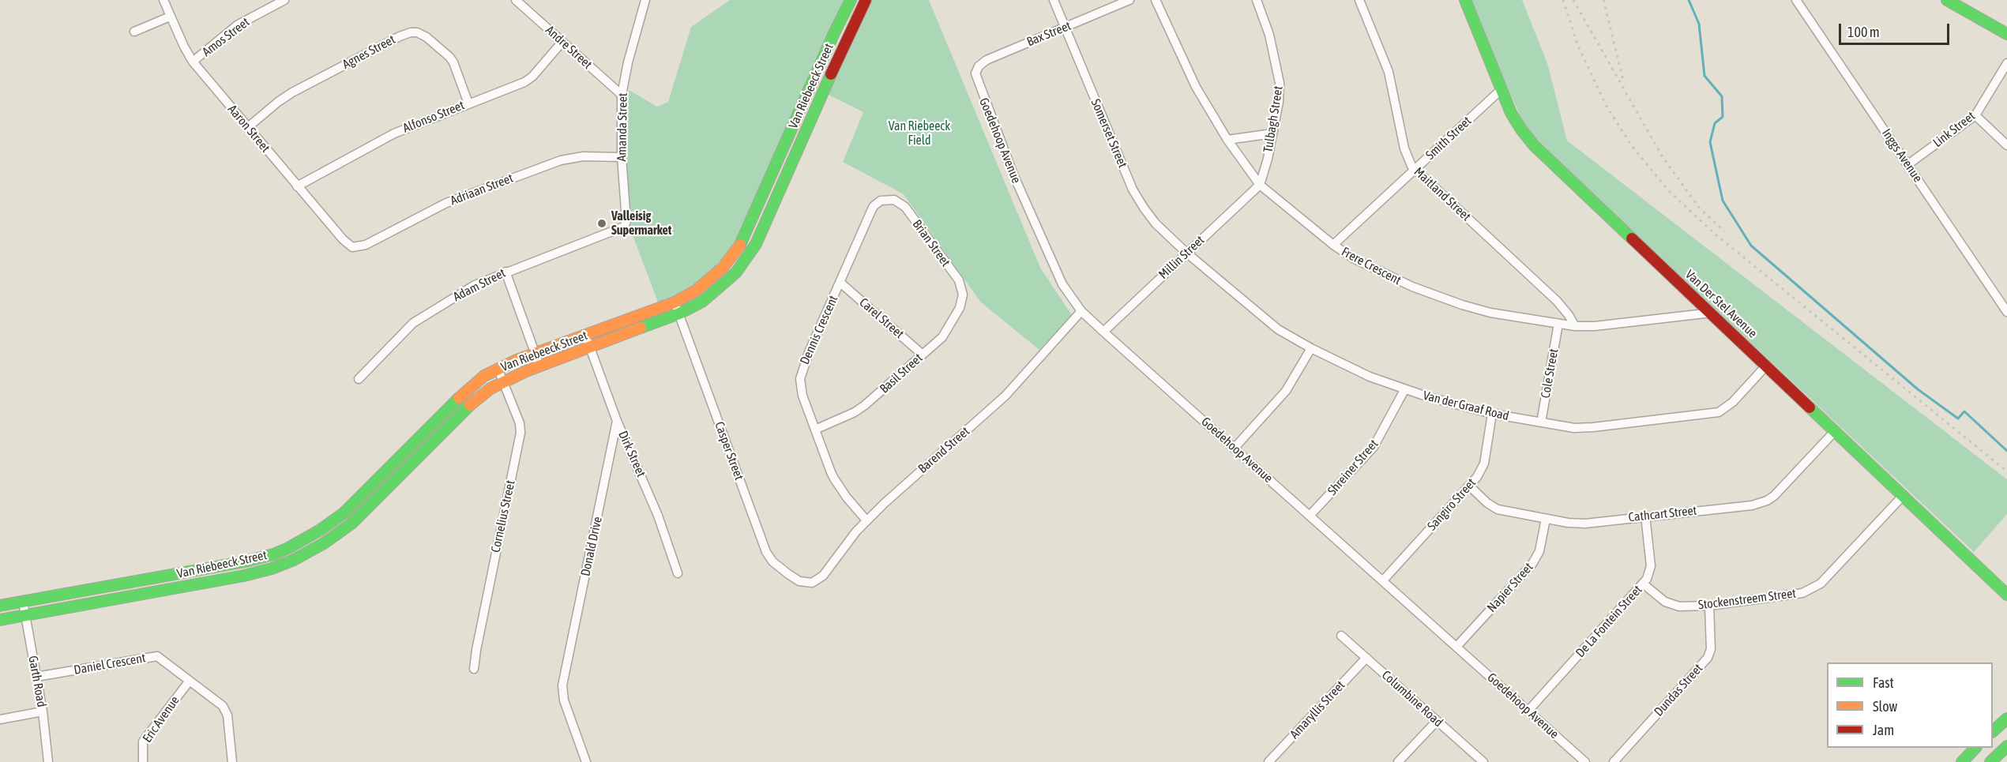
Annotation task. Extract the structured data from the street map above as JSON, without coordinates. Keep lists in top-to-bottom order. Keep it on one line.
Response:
{"streets":{"street":["Bax Street","Amos Street","Andre Street","Agnes Street","Van Riebeeck Street","Alfonso Street","Tulbagh Street","Amanda Street","Aaron Street","Link Street","Somerset Street","Smith Street","Goedehoop Avenue","Inggs Avenue","Adriaan Street","Maitland Street","Brian Street","Millin Street","Frere Crescent","Adam Street","Van Der Stel Avenue","Carel Street","Dennis Crescent","Basil Street","Cole Street","Van der Graaf Road","Barend Street","Casper Street","Dirk Street","Shreiner Street","Sangiro Street","Cathcart Street","Cornelius Street","Donald Drive","Napier Street","Stockenstreem Street","De La Fontein Street","Daniel Crescent","Garth Road","Dundas Street","Columbine Road","Amaryllis Street","Eric Avenue"]},"crossings":[["Bax Street","Somerset Street"],["Bax Street","Goedehoop Avenue"],["Amos Street","Aaron Street"],["Andre Street","Alfonso Street"],["Andre Street","Amanda Street"],["Agnes Street","Alfonso Street"],["Agnes Street","Aaron Street"],["Van Riebeeck Street","Casper Street"],["Van Riebeeck Street","Dirk Street"],["Van Riebeeck Street","Cornelius Street"],["Van Riebeeck Street","Garth Road"],["Alfonso Street","Aaron Street"],["Tulbagh Street","Millin Street"],["Tulbagh Street","Frere Crescent"],["Amanda Street","Adriaan Street"],["Amanda Street","Adam Street"],["Aaron Street","Adriaan Street"],["Link Street","Inggs Avenue"],["Somerset Street","Millin Street"],["Somerset Street","Van der Graaf Road"],["Smith Street","Maitland Street"],["Smith Street","Frere Crescent"],["Smith Street","Van Der Stel Avenue"],["Goedehoop Avenue","Millin Street"],["Goedehoop Avenue","Barend Street"],["Goedehoop Avenue","Shreiner Street"],["Goedehoop Avenue","Sangiro Street"],["Goedehoop Avenue","Napier Street"],["Goedehoop Avenue","De La Fontein Street"],["Maitland Street","Frere Crescent"],["Brian Street","Dennis Crescent"],["Brian Street","Basil Street"],["Millin Street","Frere Crescent"],["Millin Street","Van der Graaf Road"],["Frere Crescent","Van Der Stel Avenue"],["Frere Crescent","Cole Street"],["Van Der Stel Avenue","Van der Graaf Road"],["Van Der Stel Avenue","Cathcart Street"],["Van Der Stel Avenue","Stockenstreem Street"],["Carel Street","Dennis Crescent"],["Carel Street","Basil Street"],["Dennis Crescent","Basil Street"],["Dennis Crescent","Barend Street"],["Cole Street","Van der Graaf Road"],["Van der Graaf Road","Shreiner Street"],["Van der Graaf Road","Sangiro Street"],["Barend Street","Casper Street"],["Dirk Street","Donald Drive"],["Sangiro Street","Cathcart Street"],["Cathcart Street","Napier Street"],["Cathcart Street","De La Fontein Street"],["Stockenstreem Street","De La Fontein Street"],["Stockenstreem Street","Dundas Street"],["Daniel Crescent","Garth Road"],["Daniel Crescent","Eric Avenue"],["Columbine Road","Amaryllis Street"]],"parks":["Van Riebeeck Field"],"places":["Valleisig Supermarket"],"legend":["Fast","Slow","Jam"],"scale_bar":"100 m"}
